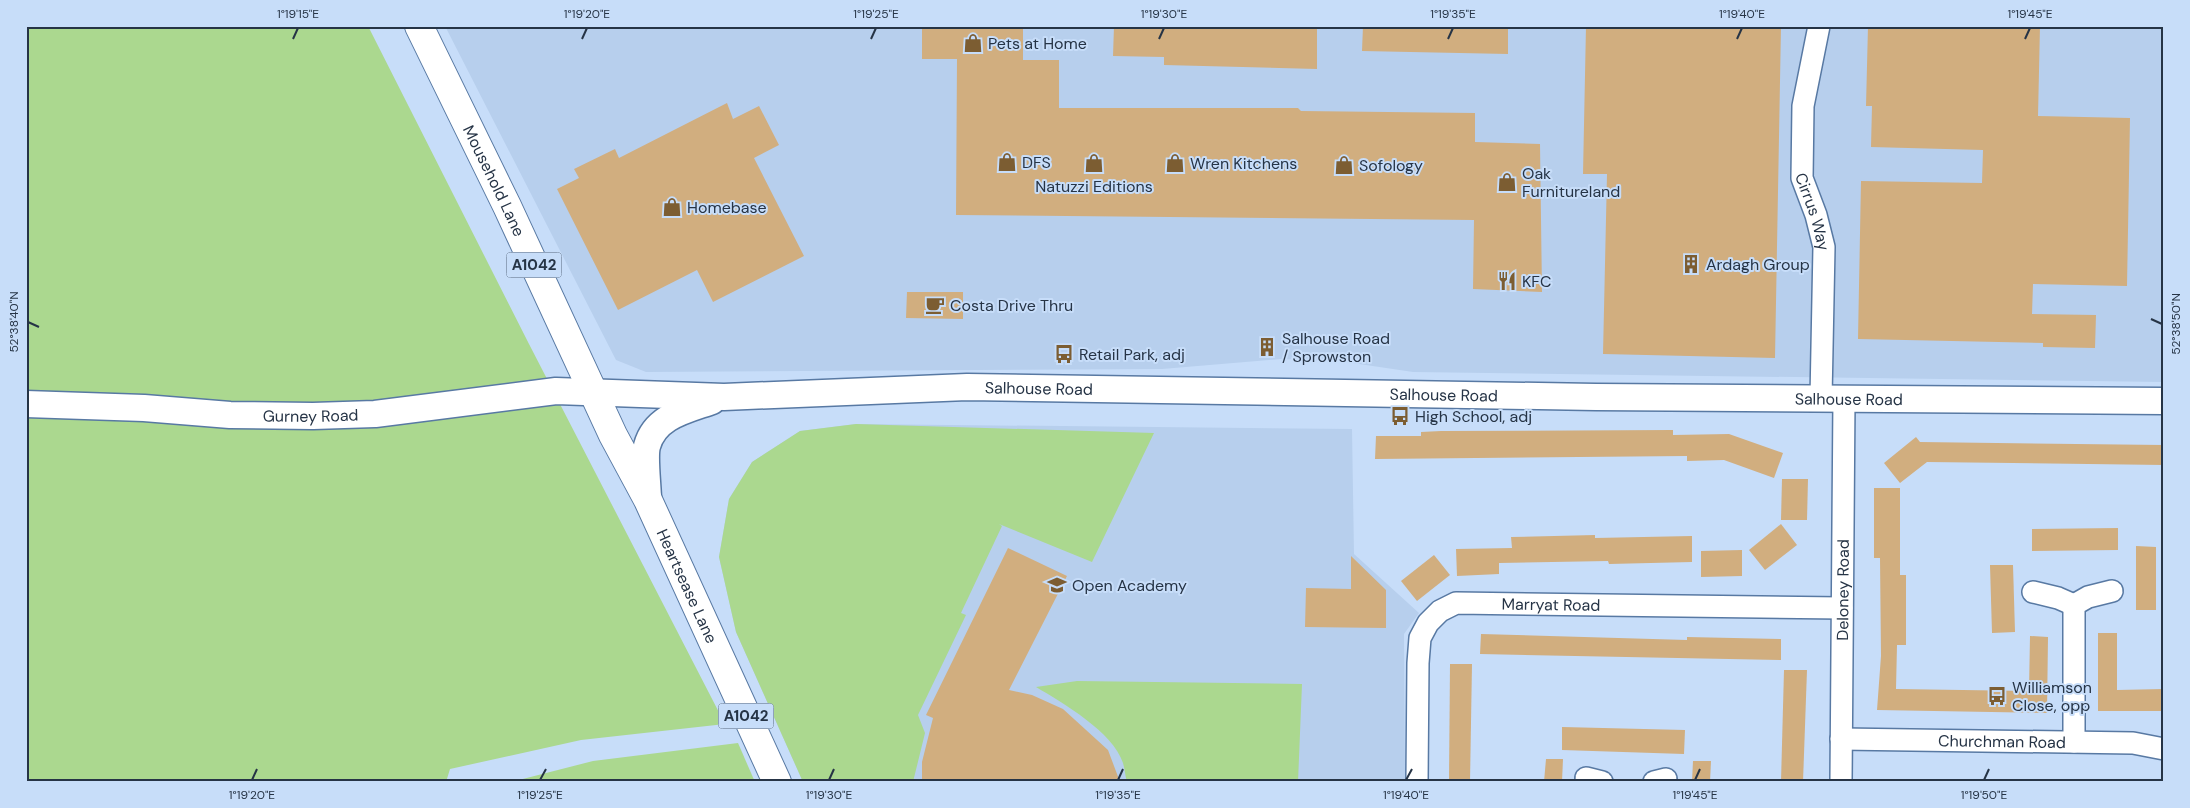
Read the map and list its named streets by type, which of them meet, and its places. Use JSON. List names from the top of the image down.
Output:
{
  "streets": {
    "highway": ["Mousehold Lane", "A1042", "Heartsease Lane"],
    "street": [
      "Cirrus Way",
      "Salhouse Road",
      "Gurney Road",
      "Deloney Road",
      "Marryat Road",
      "Churchman Road"
    ]
  },
  "crossings": [
    ["Mousehold Lane", "Salhouse Road"],
    ["Mousehold Lane", "Gurney Road"],
    ["Mousehold Lane", "Heartsease Lane"],
    ["Cirrus Way", "Salhouse Road"],
    ["Cirrus Way", "Deloney Road"],
    ["Salhouse Road", "Gurney Road"],
    ["Salhouse Road", "Heartsease Lane"],
    ["Salhouse Road", "Deloney Road"],
    ["Gurney Road", "Heartsease Lane"],
    ["Deloney Road", "Marryat Road"],
    ["Deloney Road", "Churchman Road"]
  ],
  "places": {
    "shop": [
      "Pets at Home",
      "DFS",
      "Natuzzi Editions",
      "Wren Kitchens",
      "Sofology",
      "Oak Furnitureland",
      "Homebase"
    ],
    "building": ["Ardagh Group", "Salhouse Road / Sprowston"],
    "restaurant": ["KFC"],
    "cafe": ["Costa Drive Thru"],
    "bus stop": ["Retail Park, adj", "High School, adj", "Williamson Close, opp"],
    "school or university": ["Open Academy"]
  },
  "coordinates": [
    "1°19'15\"E",
    "1°19'20\"E",
    "1°19'25\"E",
    "1°19'30\"E",
    "1°19'35\"E",
    "1°19'40\"E",
    "1°19'45\"E",
    "52°38'40\"N",
    "52°38'50\"N",
    "1°19'50\"E"
  ]
}
